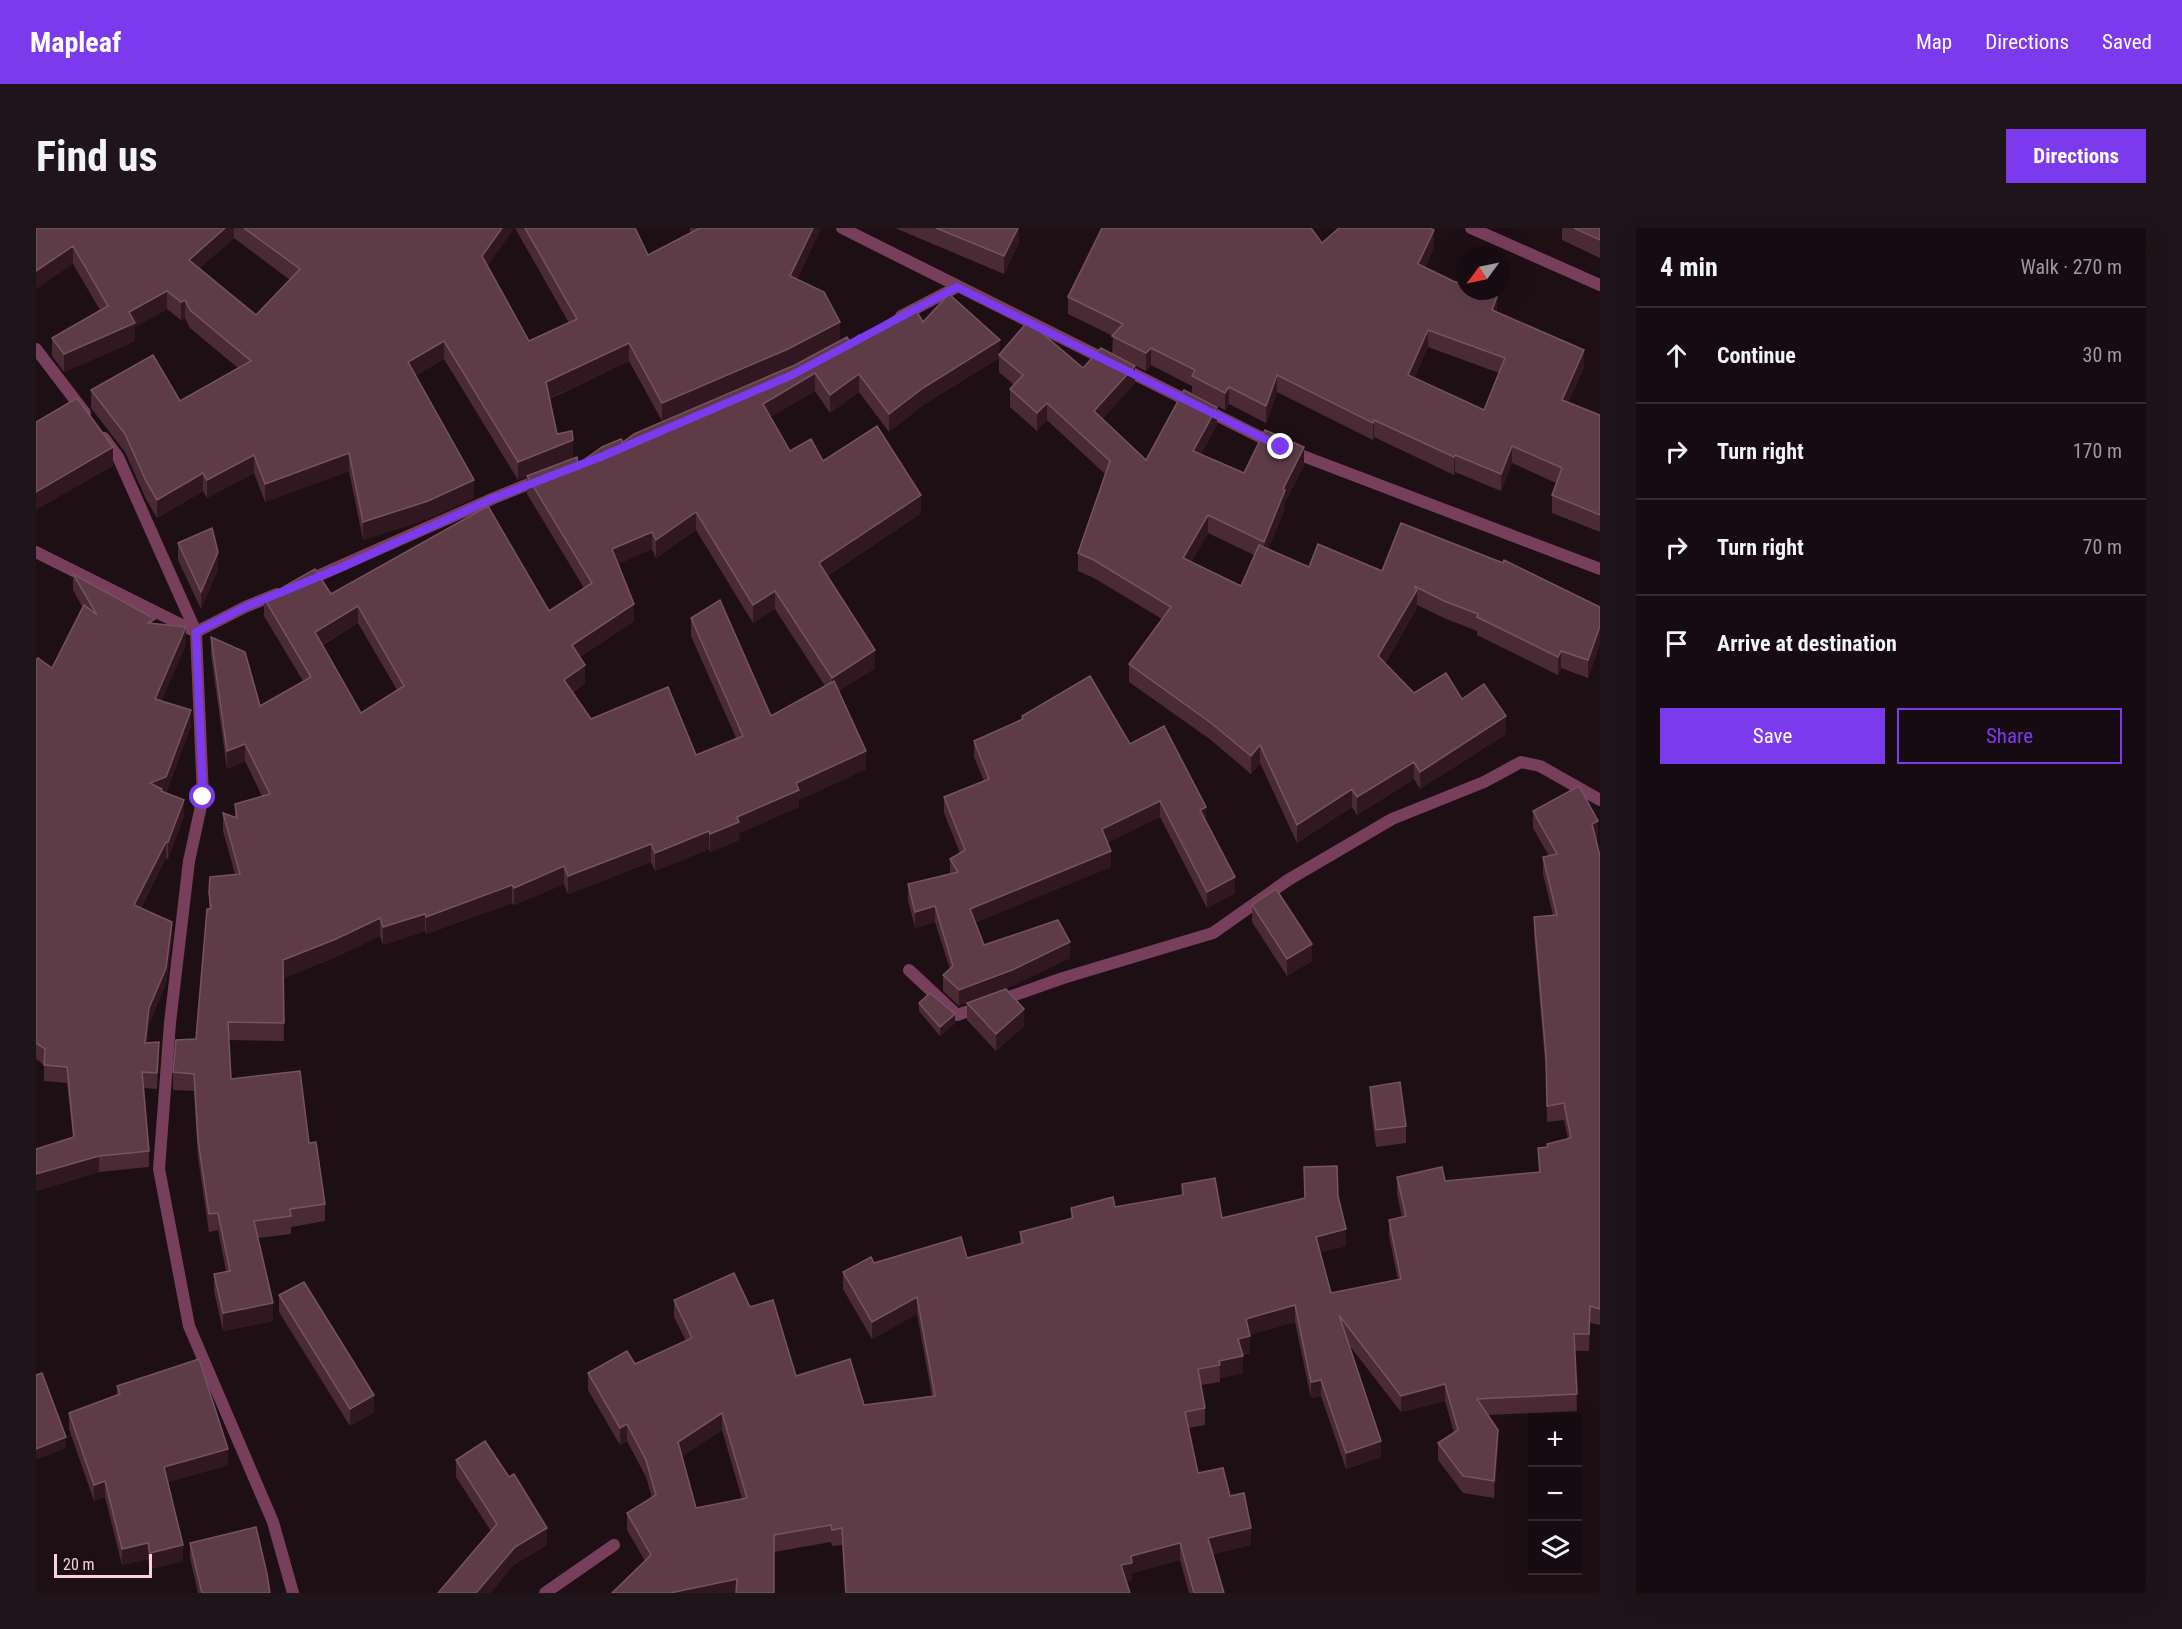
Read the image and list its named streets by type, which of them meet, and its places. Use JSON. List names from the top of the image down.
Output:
{
  "scale_bar": "20 m",
  "north": "bottom left",
  "page": {
    "header": "Mapleaf",
    "nav": ["Map", "Directions", "Saved"],
    "buttons": [
      "Directions",
      ["Save", "Share"]
    ],
    "title": "Find us",
    "heading": ["4 min", "Walk · 270 m"],
    "list": [
      ["Continue", "30 m"],
      ["Turn right", "170 m"],
      ["Turn right", "70 m"],
      "Arrive at destination"
    ],
    "map_buttons": ["+", "−"],
    "scale": "20 m"
  }
}
